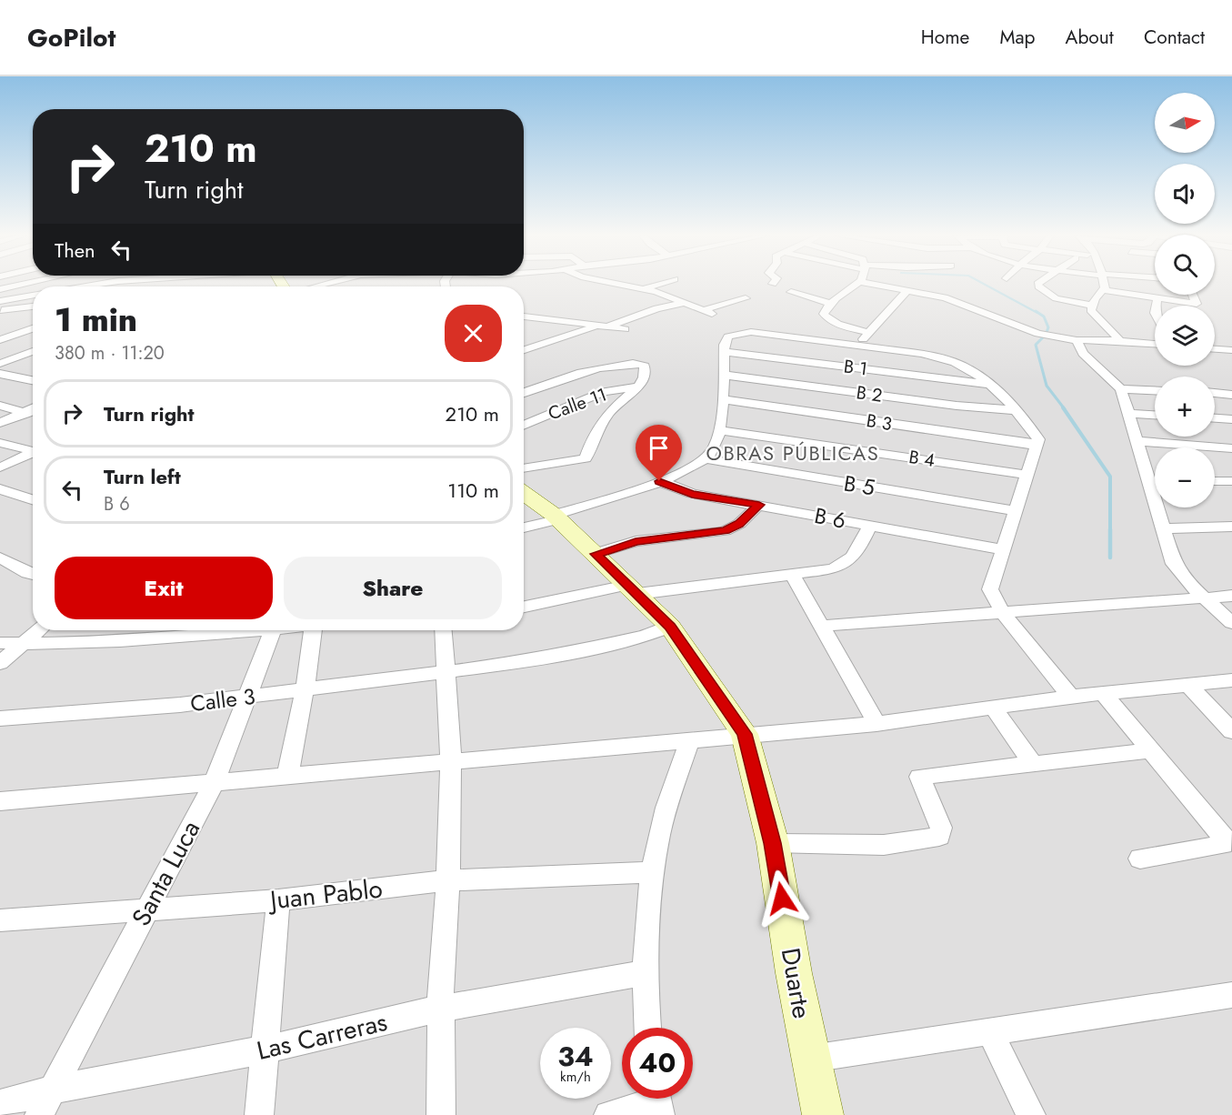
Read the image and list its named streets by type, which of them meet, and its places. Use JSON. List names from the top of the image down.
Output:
{
  "streets": {
    "street": [
      "B 1",
      "B 2",
      "Calle 11",
      "B 3",
      "B 4",
      "B 5",
      "B 6",
      "Calle 3",
      "Santa Luca",
      "Juan Pablo",
      "Duarte",
      "Las Carreras"
    ]
  },
  "crossings": [
    ["Calle 3", "Santa Luca"],
    ["Calle 3", "Duarte"],
    ["Santa Luca", "Juan Pablo"],
    ["Santa Luca", "Las Carreras"]
  ],
  "districts": ["OBRAS PÚBLICAS"],
  "north": "right",
  "page": {
    "header": "GoPilot",
    "nav": [
      "Home",
      "Map",
      "About",
      "Contact"
    ],
    "map_buttons": ["+", "−"],
    "turn": ["210 m", "Turn right"],
    "then": "Then",
    "heading": ["1 min", "380 m · 11:20"],
    "list": [
      {
        "name": "Turn right",
        "value": "210 m"
      },
      {
        "name": "Turn left",
        "note": "B 6",
        "value": "110 m"
      }
    ],
    "buttons": ["Exit", "Share"],
    "speed": "34 km/h",
    "limit": "40"
  }
}
